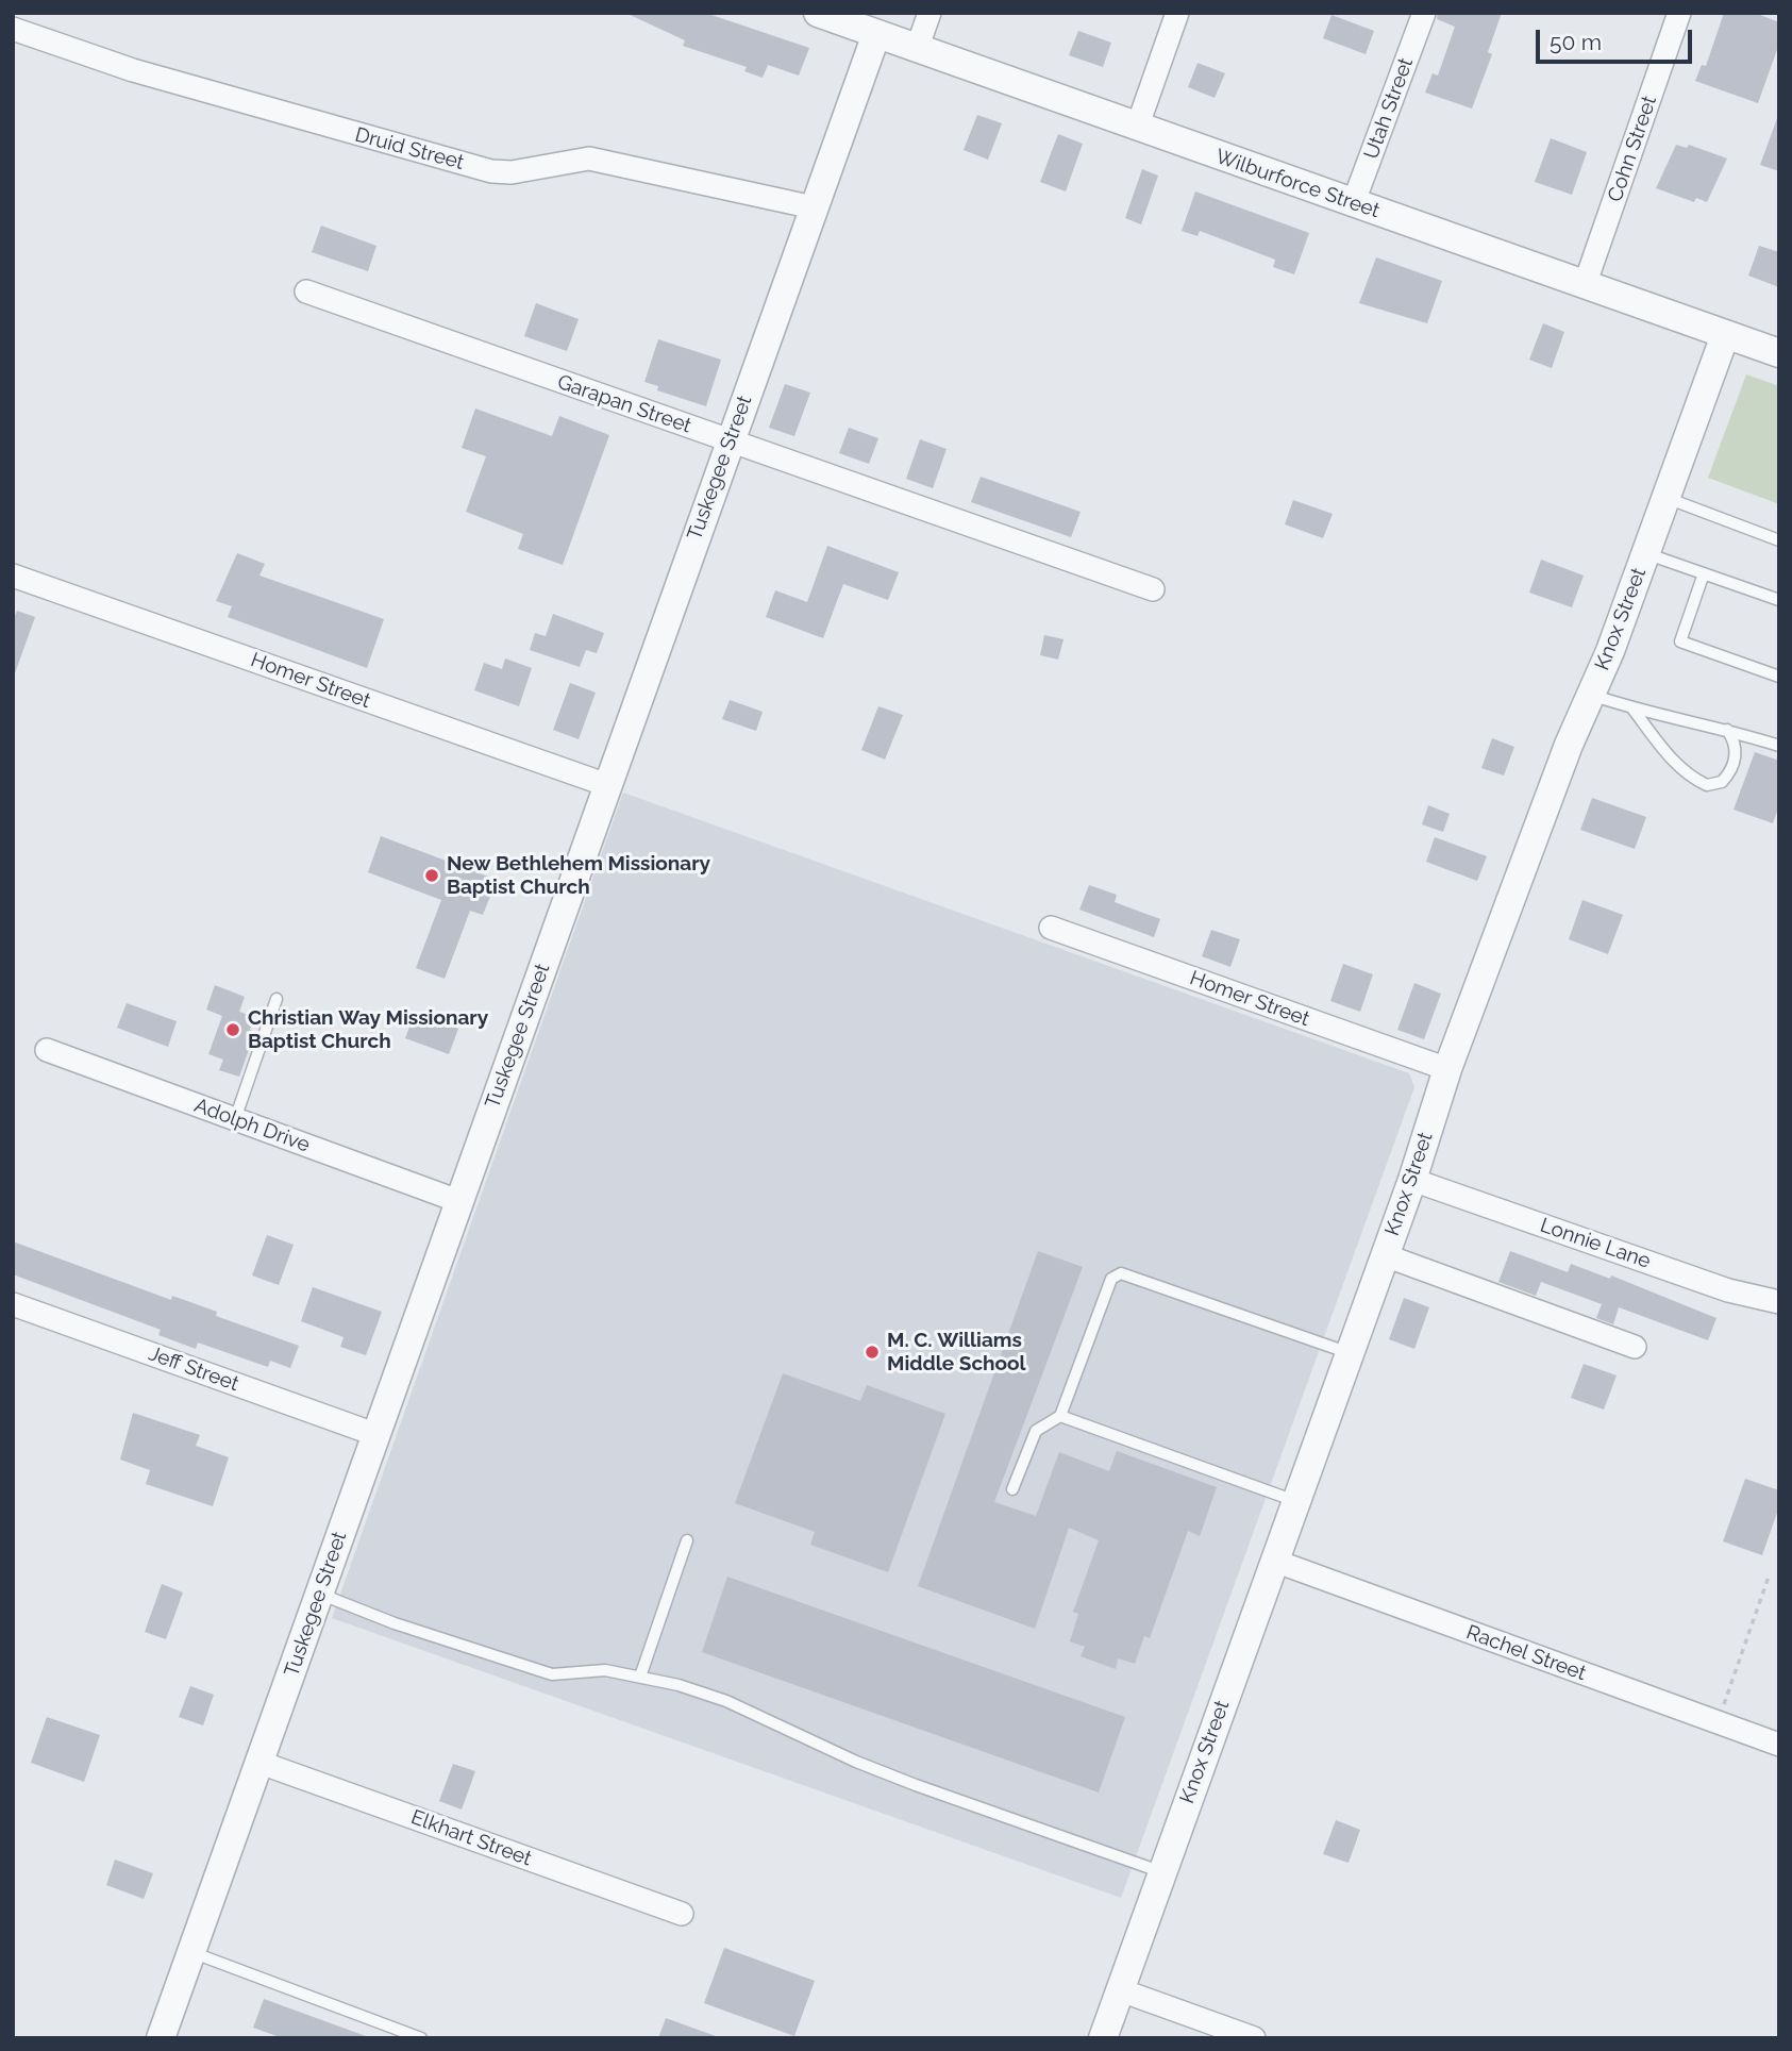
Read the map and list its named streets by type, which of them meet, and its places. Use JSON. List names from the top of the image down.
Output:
{
  "streets": {
    "street": [
      "Utah Street",
      "Druid Street",
      "Cohn Street",
      "Wilburforce Street",
      "Garapan Street",
      "Tuskegee Street",
      "Knox Street",
      "Homer Street",
      "Adolph Drive",
      "Lonnie Lane",
      "Jeff Street",
      "Rachel Street",
      "Elkhart Street"
    ]
  },
  "crossings": [
    ["Utah Street", "Wilburforce Street"],
    ["Druid Street", "Tuskegee Street"],
    ["Cohn Street", "Wilburforce Street"],
    ["Wilburforce Street", "Tuskegee Street"],
    ["Wilburforce Street", "Knox Street"],
    ["Garapan Street", "Tuskegee Street"],
    ["Tuskegee Street", "Homer Street"],
    ["Tuskegee Street", "Adolph Drive"],
    ["Tuskegee Street", "Jeff Street"],
    ["Tuskegee Street", "Elkhart Street"],
    ["Knox Street", "Homer Street"],
    ["Knox Street", "Lonnie Lane"],
    ["Knox Street", "Rachel Street"]
  ],
  "places": ["New Bethlehem Missionary Baptist Church", "Christian Way Missionary Baptist Church", "M. C. Williams Middle School"],
  "scale_bar": "50 m"
}
